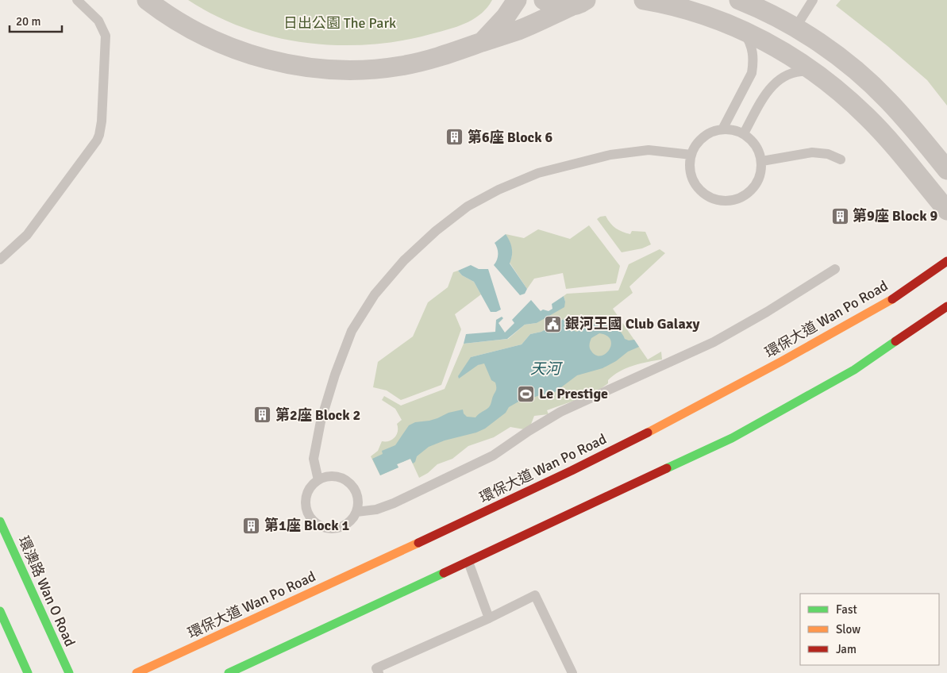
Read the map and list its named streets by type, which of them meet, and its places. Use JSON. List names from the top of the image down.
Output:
{
  "streets": {
    "main road": ["環保大道 Wan Po Road", "環澳路 Wan O Road"]
  },
  "water": ["天河"],
  "parks": ["日出公園 The Park"],
  "places": {
    "building": [
      "第6座 Block 6",
      "第9座 Block 9",
      "第2座 Block 2",
      "第1座 Block 1"
    ],
    "public building": ["銀河王國 Club Galaxy"],
    "sports": ["Le Prestige"]
  },
  "legend": ["Fast", "Slow", "Jam"],
  "scale_bar": "20 m"
}
